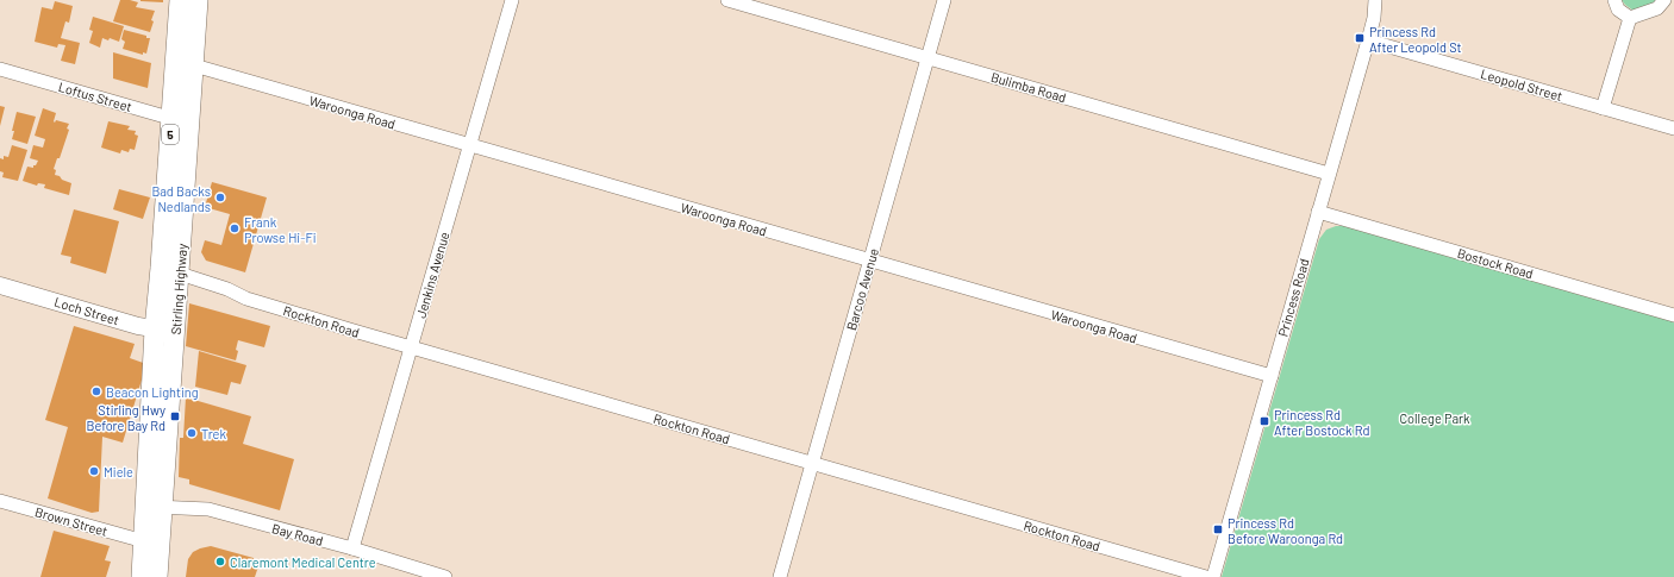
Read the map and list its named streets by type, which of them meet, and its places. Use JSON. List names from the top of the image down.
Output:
{
  "streets": {
    "highway": ["5", "Stirling Highway"],
    "main road": ["Loch Street"],
    "street": [
      "Leopold Street",
      "Bulimba Road",
      "Loftus Street",
      "Waroonga Road",
      "Bostock Road",
      "Jenkins Avenue",
      "Barcoo Avenue",
      "Princess Road",
      "Rockton Road",
      "Brown Street",
      "Bay Road"
    ]
  },
  "crossings": [
    ["Leopold Street", "Princess Road"],
    ["Bulimba Road", "Barcoo Avenue"],
    ["Bulimba Road", "Princess Road"],
    ["Loftus Street", "Stirling Highway"],
    ["Waroonga Road", "Jenkins Avenue"],
    ["Waroonga Road", "Stirling Highway"],
    ["Waroonga Road", "Barcoo Avenue"],
    ["Waroonga Road", "Princess Road"],
    ["Bostock Road", "Princess Road"],
    ["Jenkins Avenue", "Rockton Road"],
    ["Jenkins Avenue", "Bay Road"],
    ["Stirling Highway", "Loch Street"],
    ["Stirling Highway", "Rockton Road"],
    ["Stirling Highway", "Brown Street"],
    ["Stirling Highway", "Bay Road"],
    ["Barcoo Avenue", "Rockton Road"]
  ],
  "parks": ["College Park"],
  "places": {
    "transit": [
      "Princess Rd After Leopold St",
      "Stirling Hwy Before Bay Rd",
      "Princess Rd After Bostock Rd",
      "Princess Rd Before Waroonga Rd"
    ],
    "other": [
      "Bad Backs Nedlands",
      "Frank Prowse Hi-Fi",
      "Beacon Lighting",
      "Trek",
      "Miele",
      "Claremont Medical Centre"
    ]
  }
}
